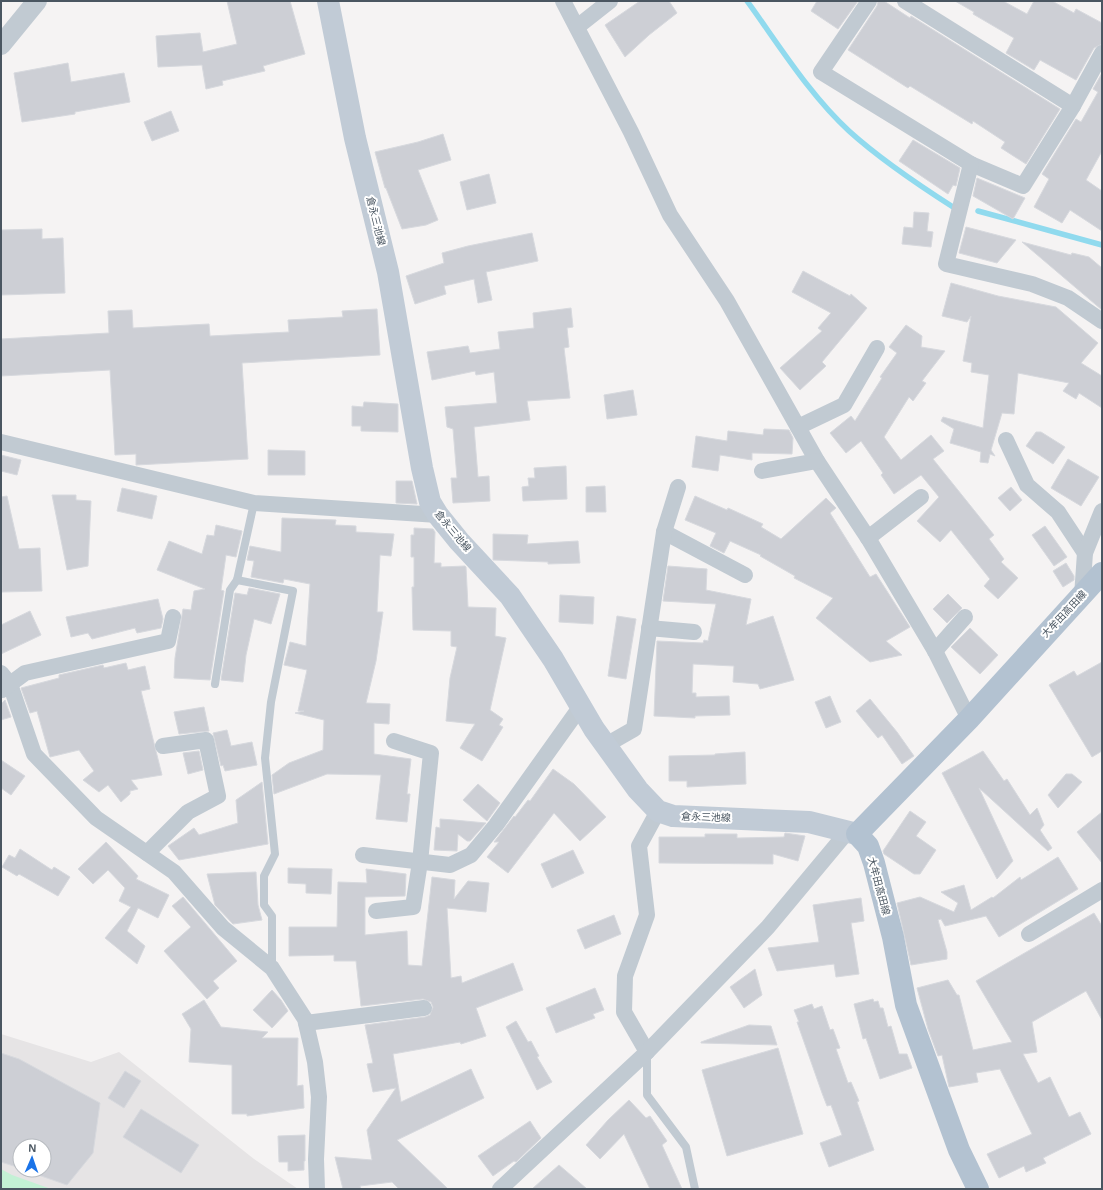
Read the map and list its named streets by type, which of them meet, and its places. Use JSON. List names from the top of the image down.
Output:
{
  "streets": {
    "main road": ["倉永三池線", "大牟田高田線"]
  },
  "crossings": [
    ["倉永三池線", "大牟田高田線"]
  ],
  "north": "top"
}
